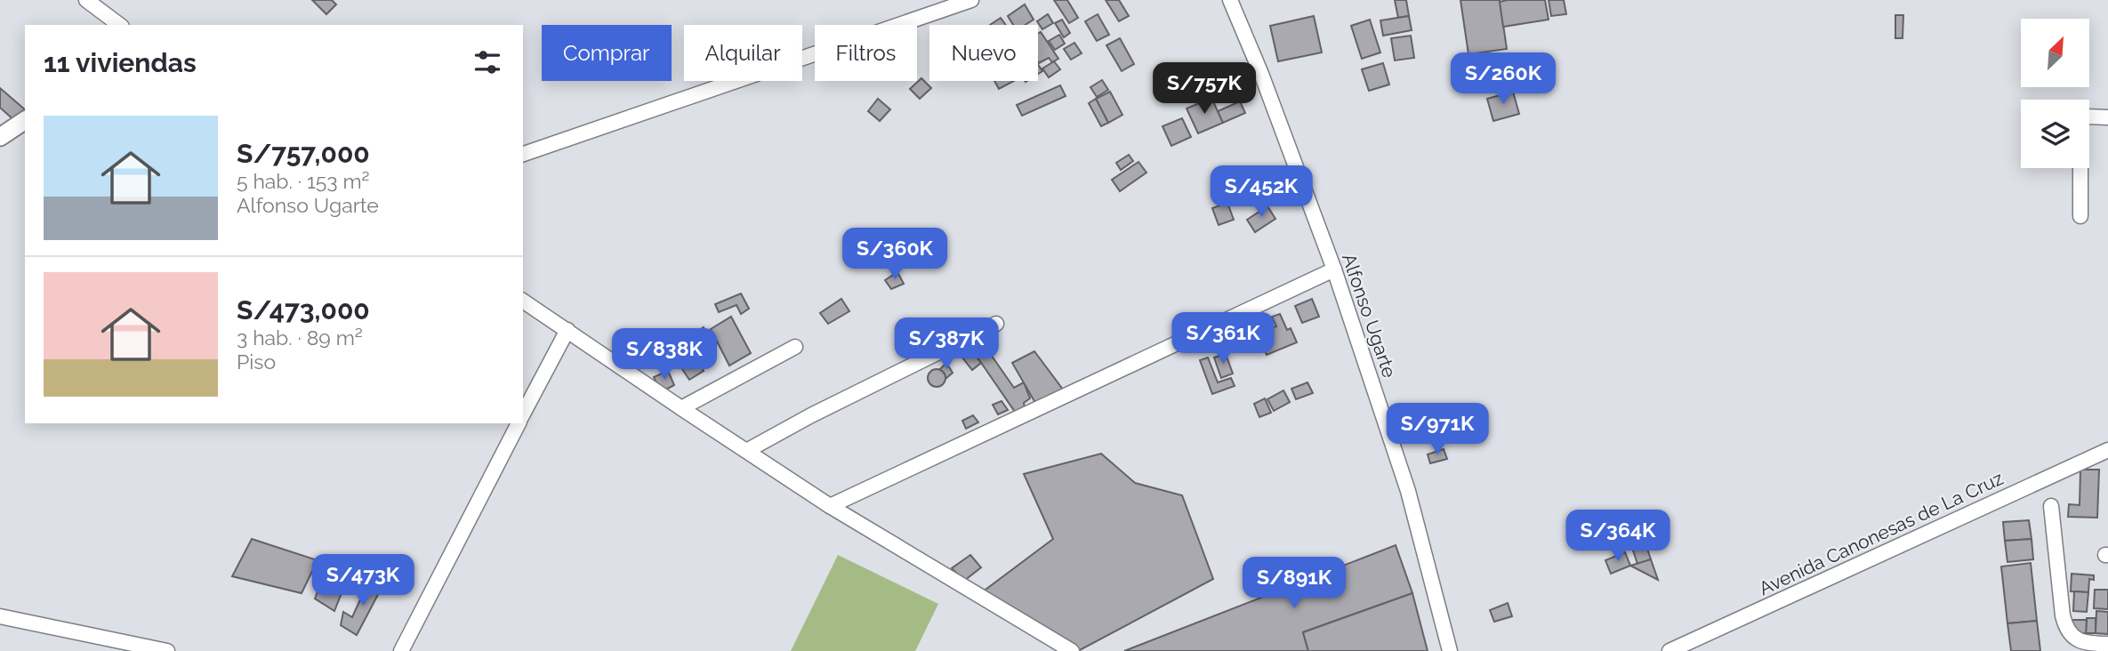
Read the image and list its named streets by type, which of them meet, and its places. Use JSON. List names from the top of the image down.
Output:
{
  "streets": {
    "street": ["Alfonso Ugarte", "Avenida Canonesas de La Cruz"]
  },
  "north": "top right",
  "page": {
    "chip": [
      "Comprar",
      "Alquilar",
      "Filtros",
      "Nuevo"
    ],
    "heading": "11 viviendas",
    "price": [
      "S/260K",
      "S/757K",
      "S/452K",
      "S/360K",
      "S/361K",
      "S/387K",
      "S/838K",
      "S/971K",
      "S/364K",
      "S/473K",
      "S/891K"
    ],
    "list": [
      {
        "name": "S/757,000",
        "note": "5 hab. · 153 m² · Alfonso Ugarte"
      },
      {
        "name": "S/473,000",
        "note": "3 hab. · 89 m² · Piso"
      }
    ]
  }
}
